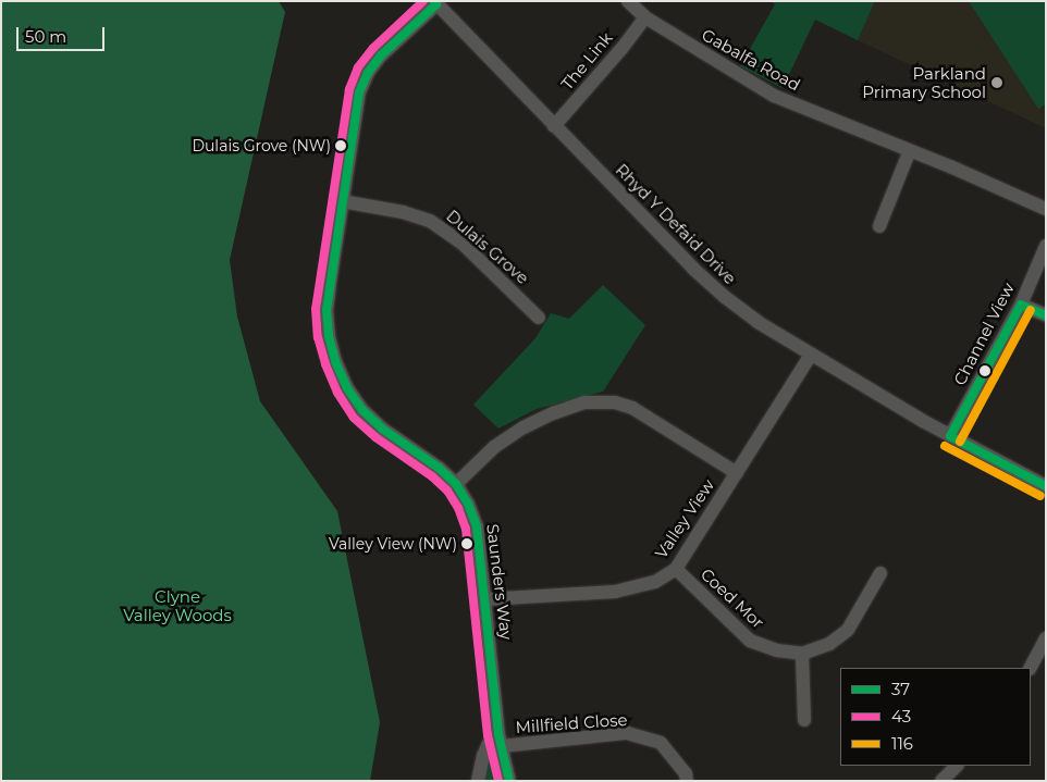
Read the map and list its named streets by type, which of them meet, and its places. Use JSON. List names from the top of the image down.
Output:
{
  "streets": {
    "street": [
      "Gabalfa Road",
      "The Link",
      "Rhyd Y Defaid Drive",
      "Dulais Grove",
      "Channel View",
      "Valley View",
      "Saunders Way",
      "Coed Mor",
      "Millfield Close"
    ]
  },
  "crossings": [
    ["Gabalfa Road", "The Link"],
    ["The Link", "Rhyd Y Defaid Drive"],
    ["Rhyd Y Defaid Drive", "Channel View"],
    ["Rhyd Y Defaid Drive", "Valley View"],
    ["Rhyd Y Defaid Drive", "Saunders Way"],
    ["Dulais Grove", "Saunders Way"],
    ["Valley View", "Saunders Way"],
    ["Valley View", "Coed Mor"],
    ["Saunders Way", "Millfield Close"]
  ],
  "parks": ["Clyne Valley Woods"],
  "places": ["Parkland Primary School", "Dulais Grove (NW)", "Valley View (NW)"],
  "lines": ["transit line 37", "transit line 43", "transit line 116"],
  "legend": ["37", "43", "116"],
  "scale_bar": "50 m"
}
